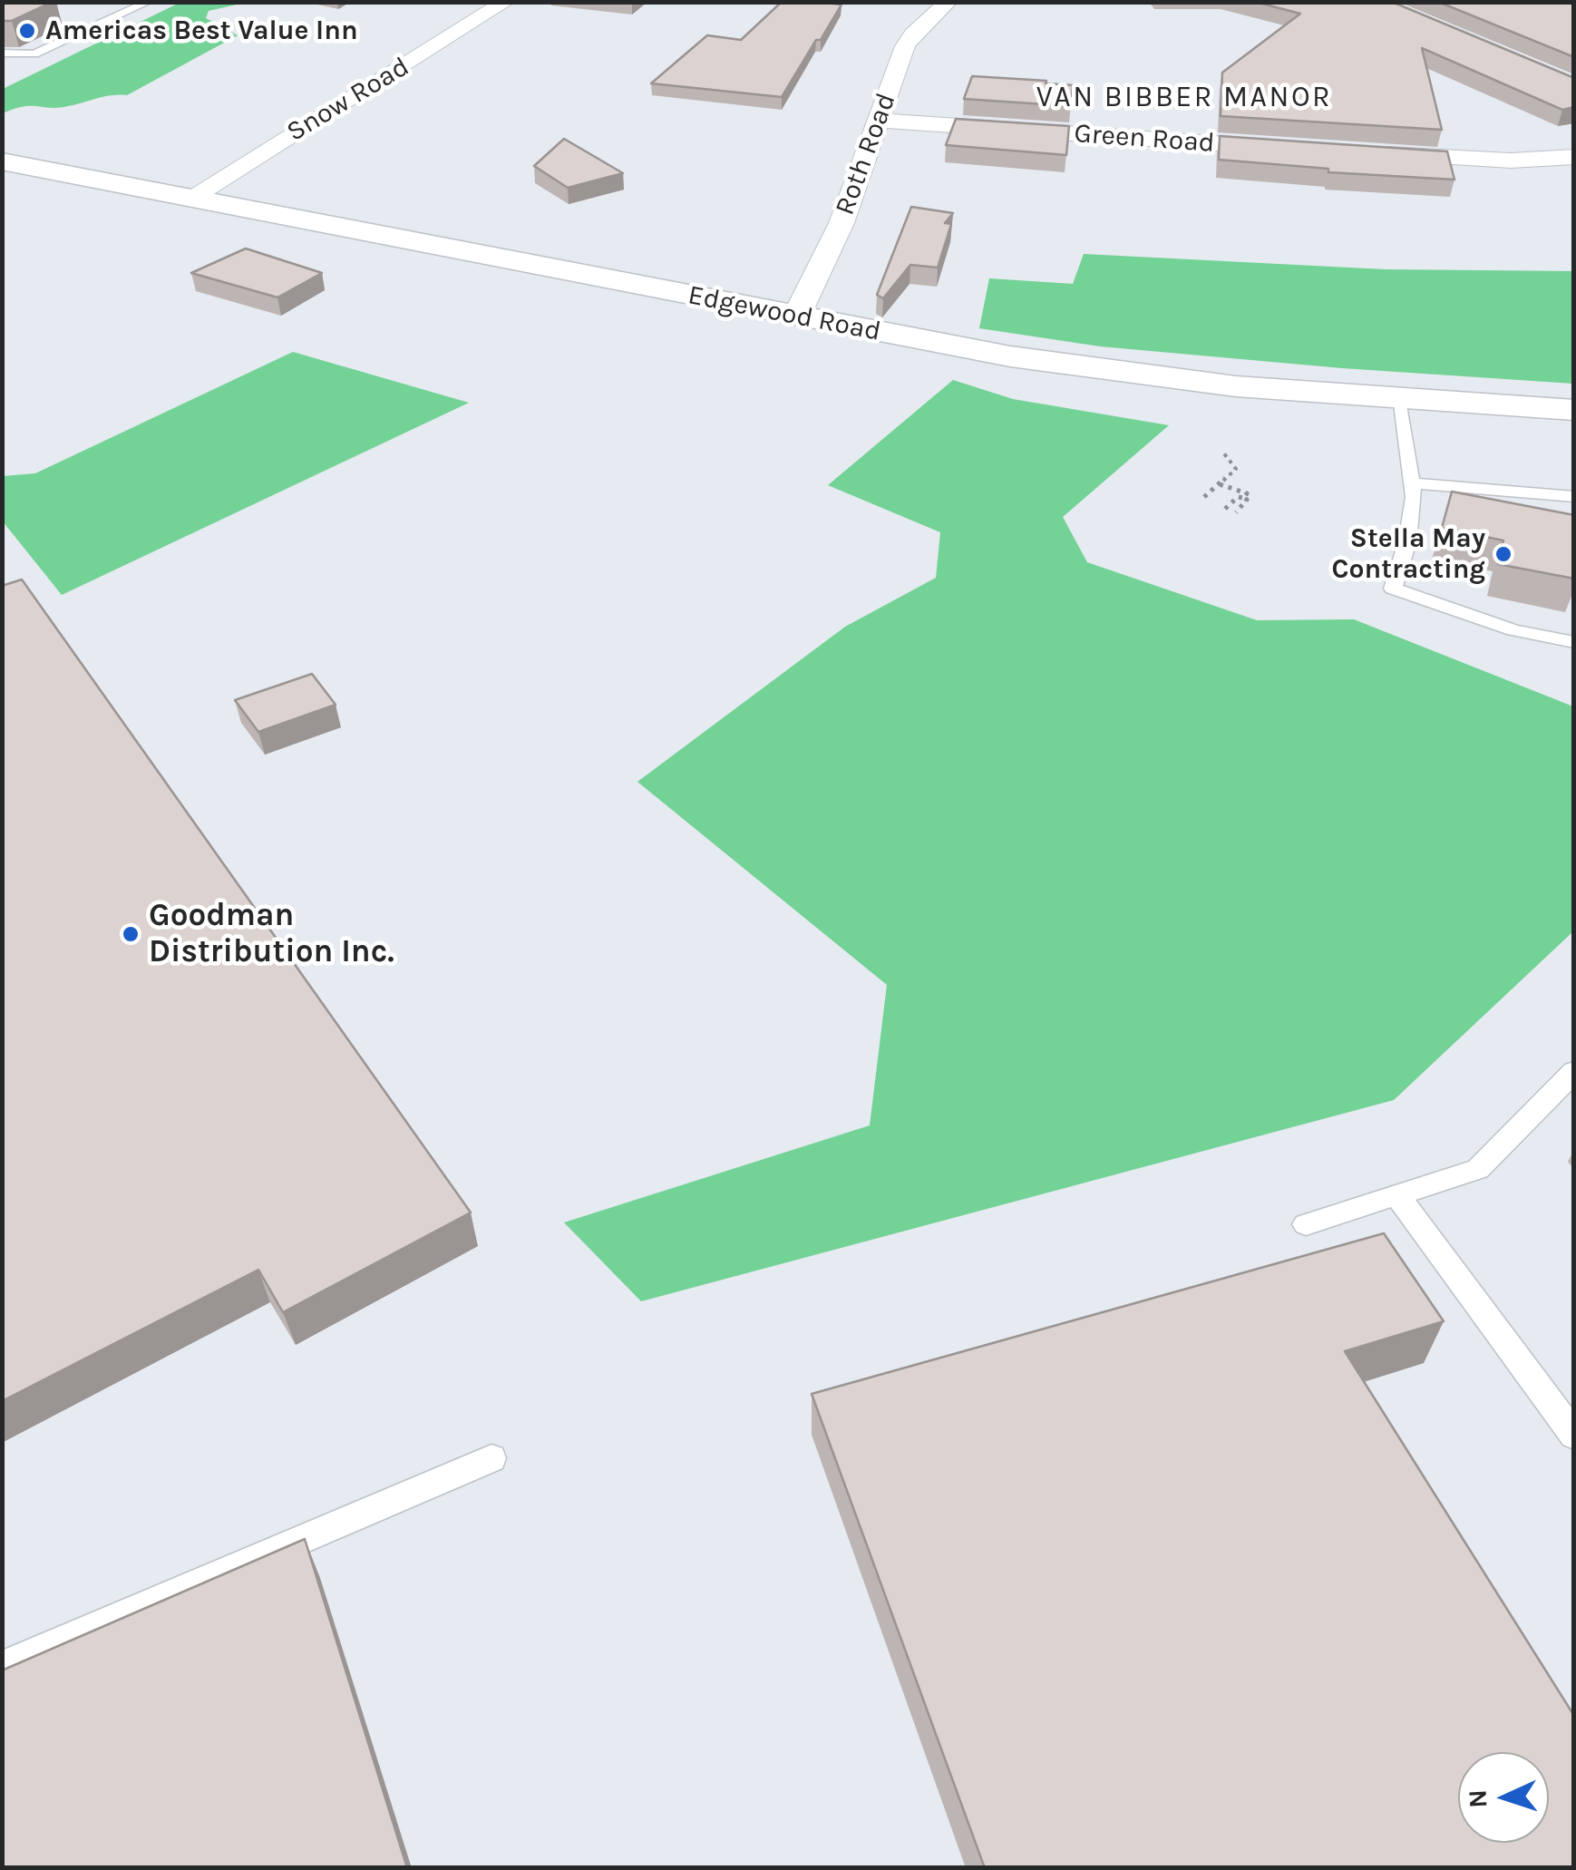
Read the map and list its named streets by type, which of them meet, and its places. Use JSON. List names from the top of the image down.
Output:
{
  "streets": {
    "street": [
      "Snow Road",
      "Green Road",
      "Roth Road",
      "Edgewood Road"
    ]
  },
  "crossings": [
    ["Snow Road", "Edgewood Road"],
    ["Green Road", "Roth Road"],
    ["Roth Road", "Edgewood Road"]
  ],
  "districts": ["VAN BIBBER MANOR"],
  "places": ["Americas Best Value Inn", "Stella May Contracting", "Goodman Distribution Inc."],
  "north": "left"
}
